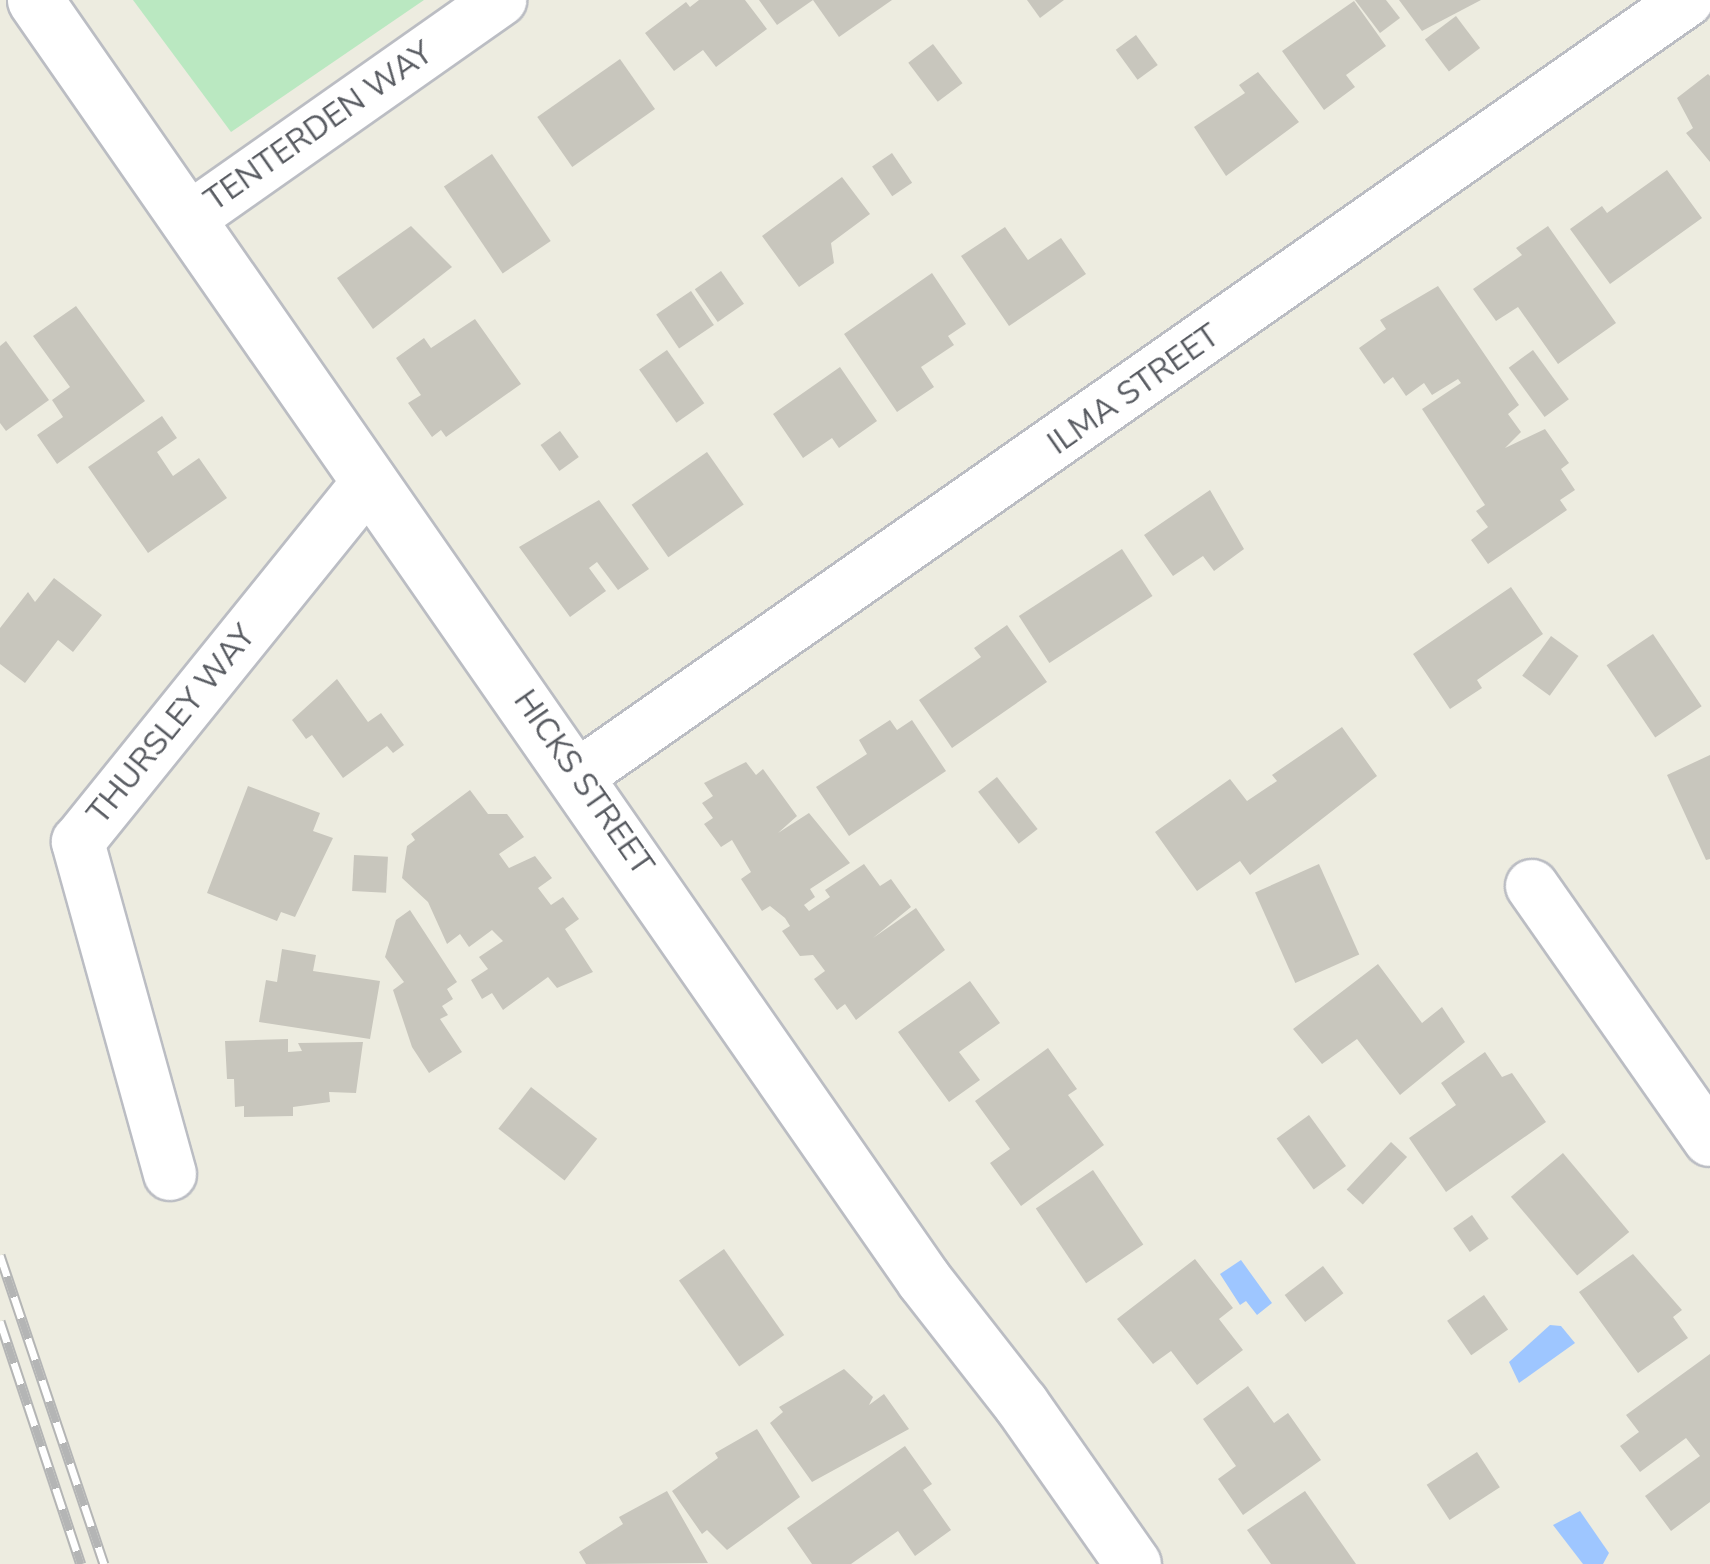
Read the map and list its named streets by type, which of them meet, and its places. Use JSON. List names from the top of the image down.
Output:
{
  "streets": {
    "street": [
      "TENTERDEN WAY",
      "ILMA STREET",
      "THURSLEY WAY",
      "HICKS STREET"
    ]
  },
  "crossings": [
    ["TENTERDEN WAY", "HICKS STREET"],
    ["ILMA STREET", "HICKS STREET"],
    ["THURSLEY WAY", "HICKS STREET"]
  ]
}
